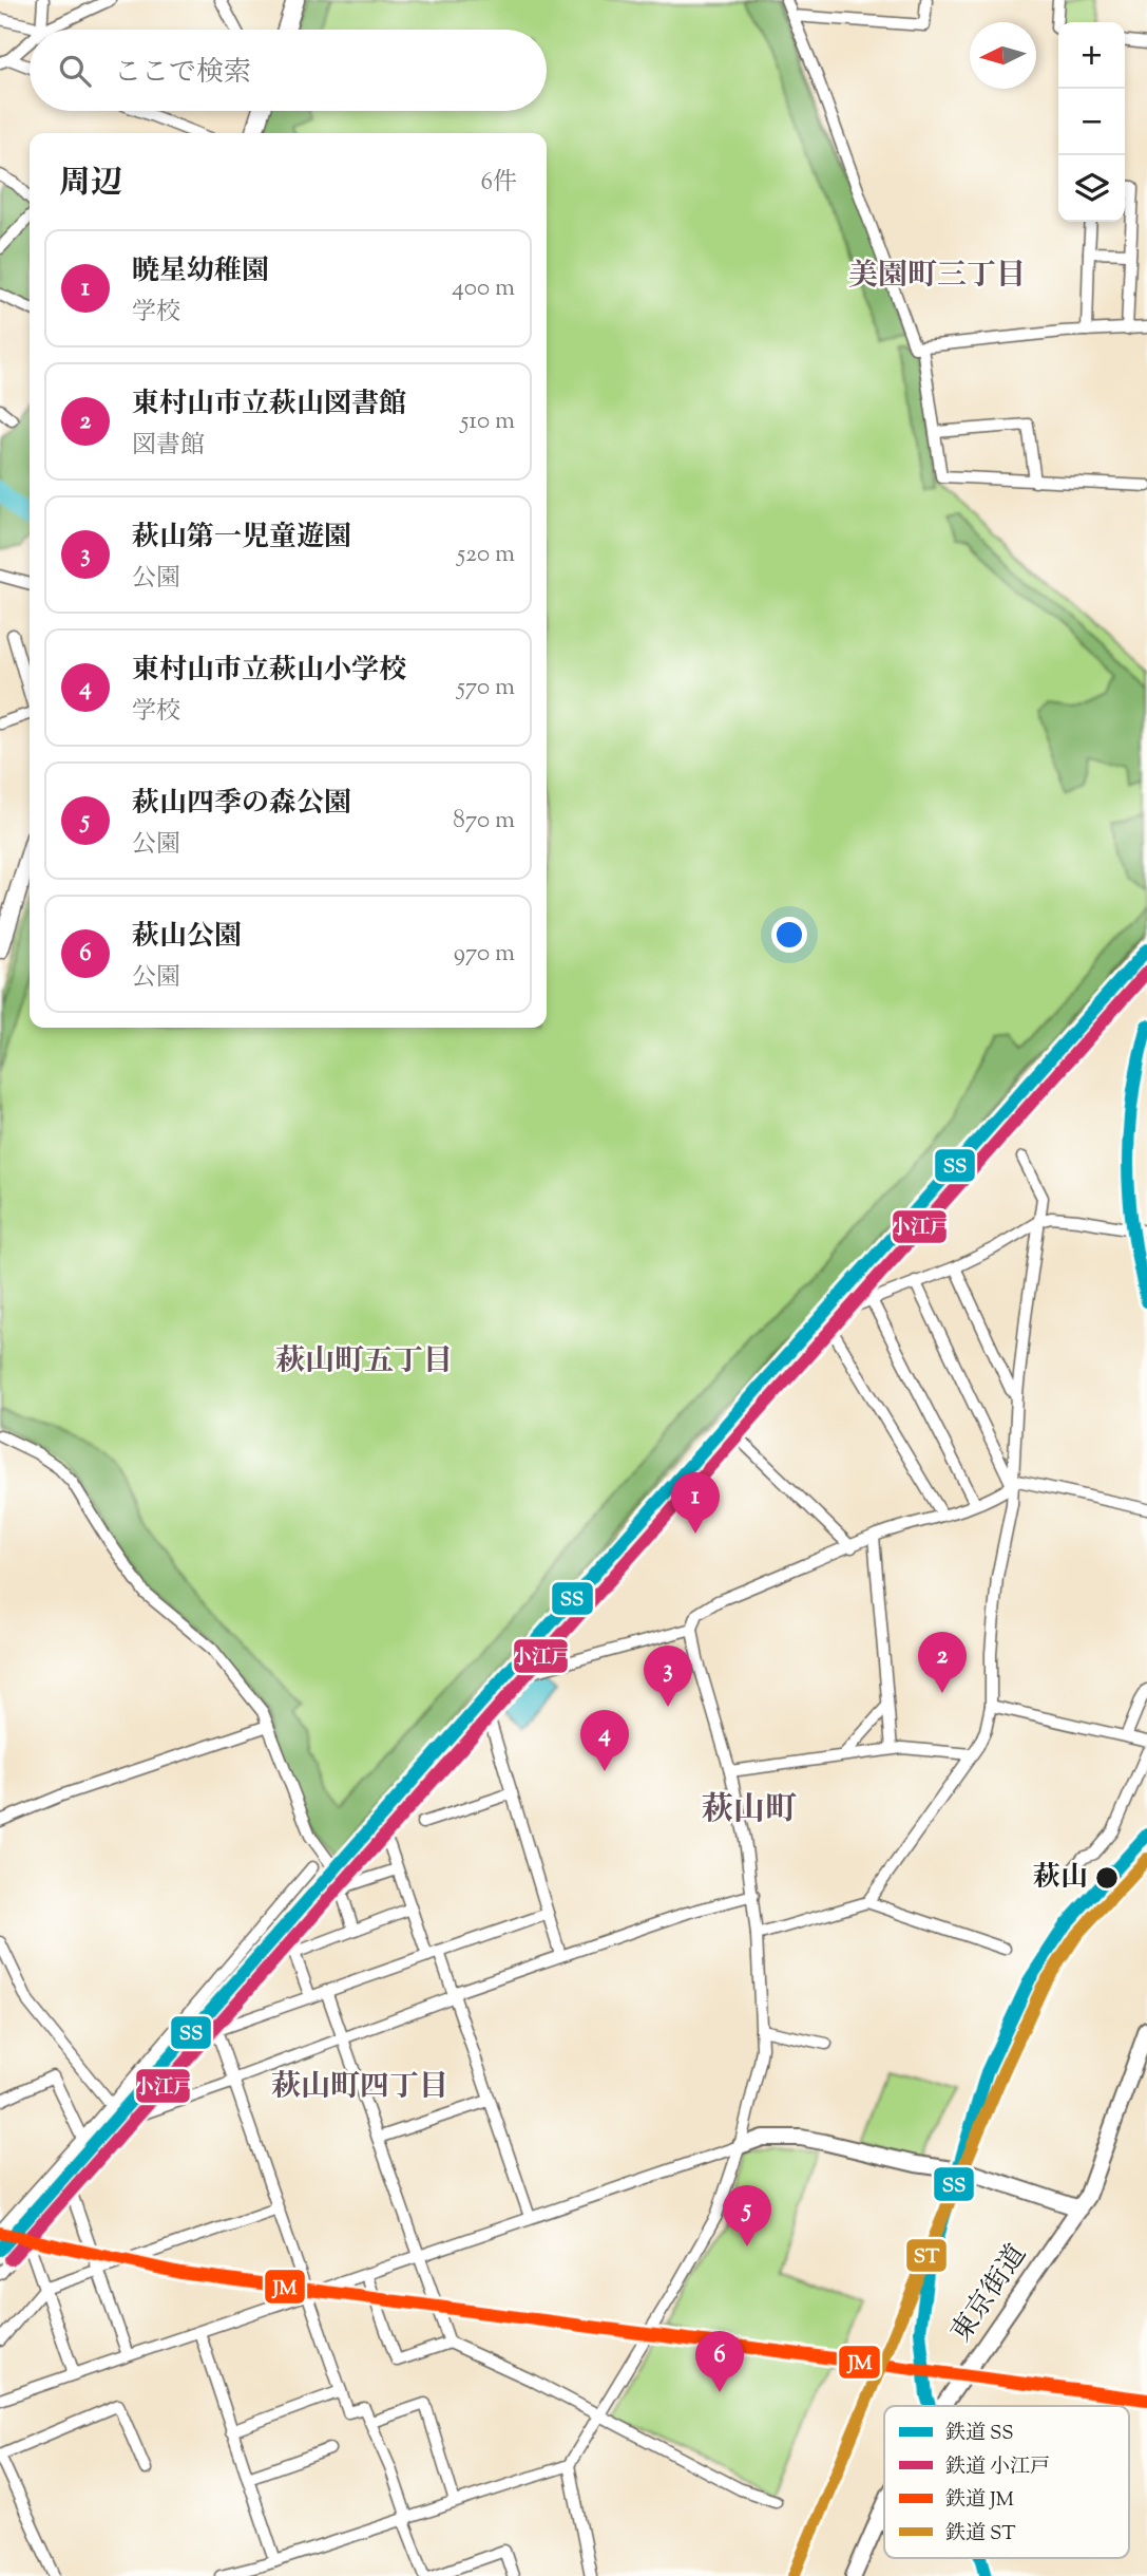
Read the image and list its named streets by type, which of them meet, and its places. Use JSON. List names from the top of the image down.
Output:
{
  "streets": {
    "street": ["東京街道"]
  },
  "districts": [
    "美園町三丁目",
    "萩山町五丁目",
    "萩山町",
    "萩山町四丁目"
  ],
  "places": ["萩山"],
  "lines": [
    "rail line SS",
    "rail line 小江戸",
    "rail line ST",
    "rail line JM"
  ],
  "legend": [
    "鉄道 SS",
    "鉄道 小江戸",
    "鉄道 JM",
    "鉄道 ST"
  ],
  "north": "left",
  "page": {
    "map_buttons": ["+", "−"],
    "search": "ここで検索",
    "heading": ["周辺", "6件"],
    "list": [
      {
        "mark": "1",
        "name": "暁星幼稚園",
        "note": "学校",
        "value": "400 m"
      },
      {
        "mark": "2",
        "name": "東村山市立萩山図書館",
        "note": "図書館",
        "value": "510 m"
      },
      {
        "mark": "3",
        "name": "萩山第一児童遊園",
        "note": "公園",
        "value": "520 m"
      },
      {
        "mark": "4",
        "name": "東村山市立萩山小学校",
        "note": "学校",
        "value": "570 m"
      },
      {
        "mark": "5",
        "name": "萩山四季の森公園",
        "note": "公園",
        "value": "870 m"
      },
      {
        "mark": "6",
        "name": "萩山公園",
        "note": "公園",
        "value": "970 m"
      }
    ],
    "pins": [
      "1",
      "2",
      "3",
      "4",
      "5",
      "6"
    ]
  }
}
